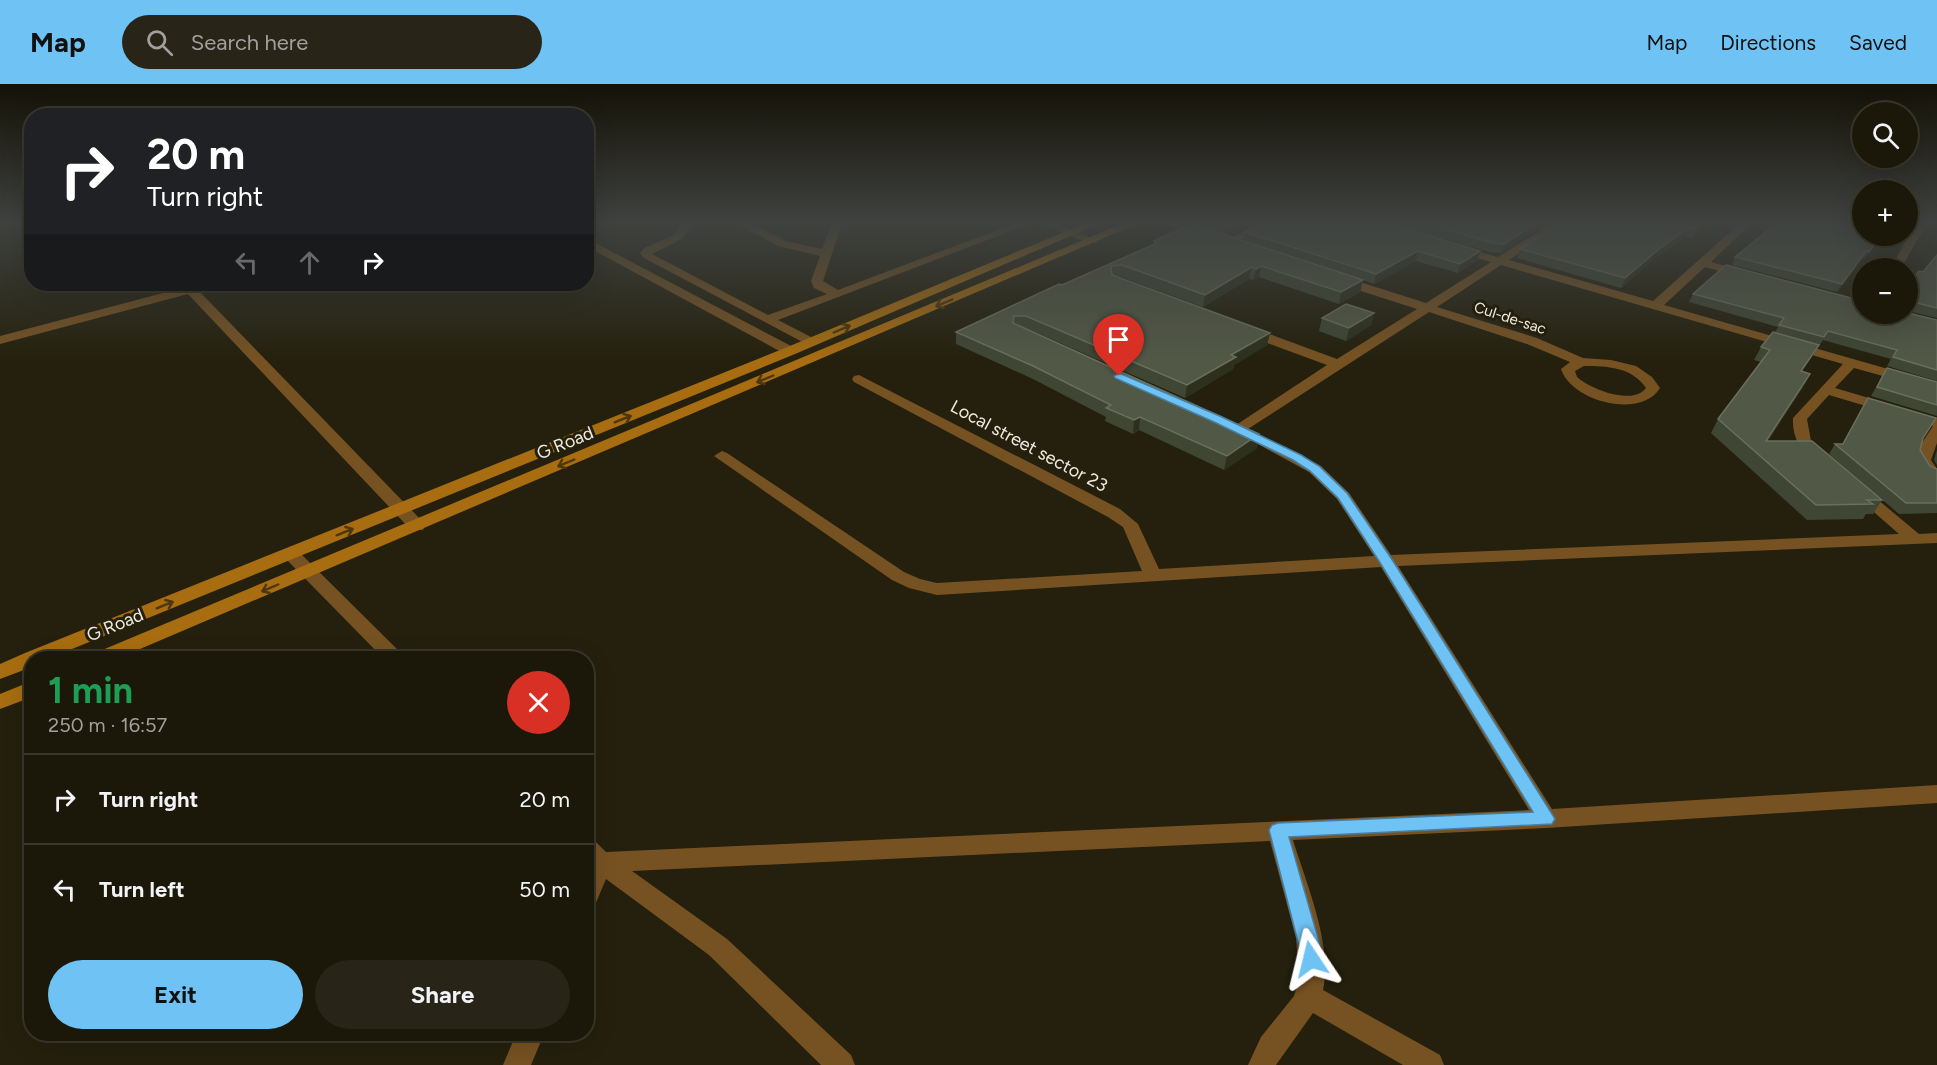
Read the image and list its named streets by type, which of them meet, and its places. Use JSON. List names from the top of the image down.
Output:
{
  "streets": {
    "street": ["Cul-de-sac", "G Road", "Local street sector 23"]
  },
  "page": {
    "header": "Map",
    "search": "Search here",
    "nav": ["Map", "Directions", "Saved"],
    "map_buttons": ["+", "−"],
    "turn": ["20 m", "Turn right"],
    "heading": ["1 min", "250 m · 16:57"],
    "list": [
      {
        "name": "Turn right",
        "value": "20 m"
      },
      {
        "name": "Turn left",
        "value": "50 m"
      }
    ],
    "buttons": ["Exit", "Share"]
  }
}
